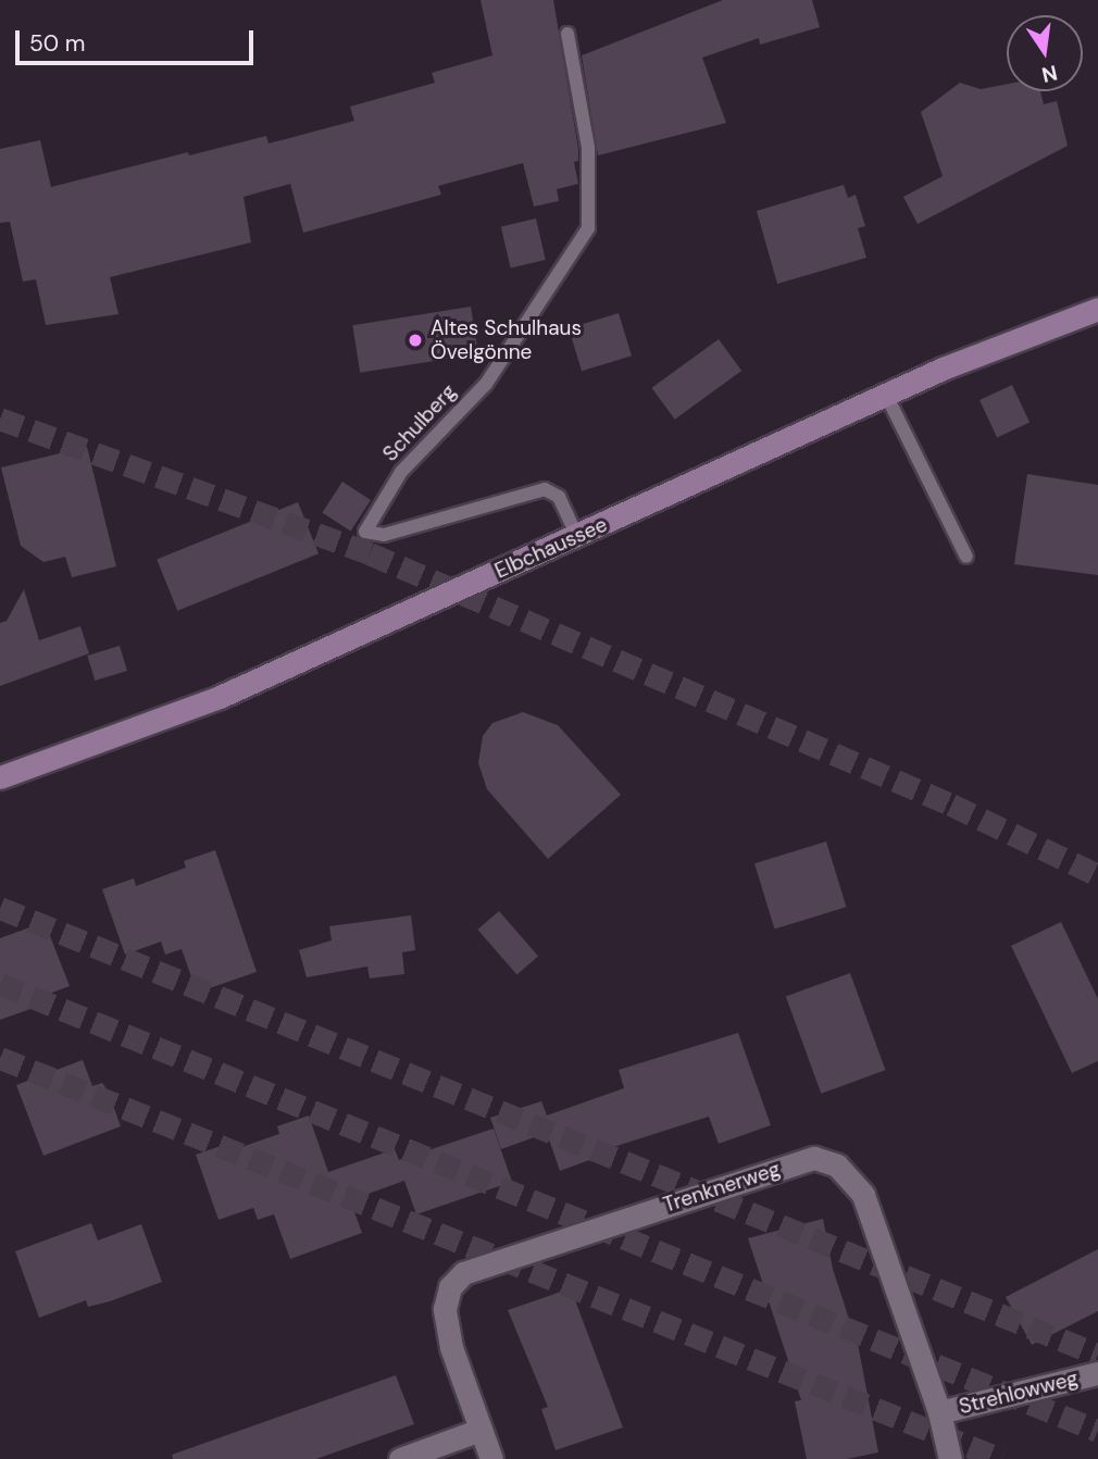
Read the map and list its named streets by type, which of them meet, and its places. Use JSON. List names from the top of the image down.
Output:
{
  "streets": {
    "main road": ["Elbchaussee"],
    "street": ["Trenknerweg", "Strehlowweg"],
    "lane": ["Schulberg"]
  },
  "crossings": [
    ["Schulberg", "Elbchaussee"],
    ["Trenknerweg", "Strehlowweg"]
  ],
  "places": ["Altes Schulhaus Övelgönne"],
  "scale_bar": "50 m",
  "north": "bottom"
}
